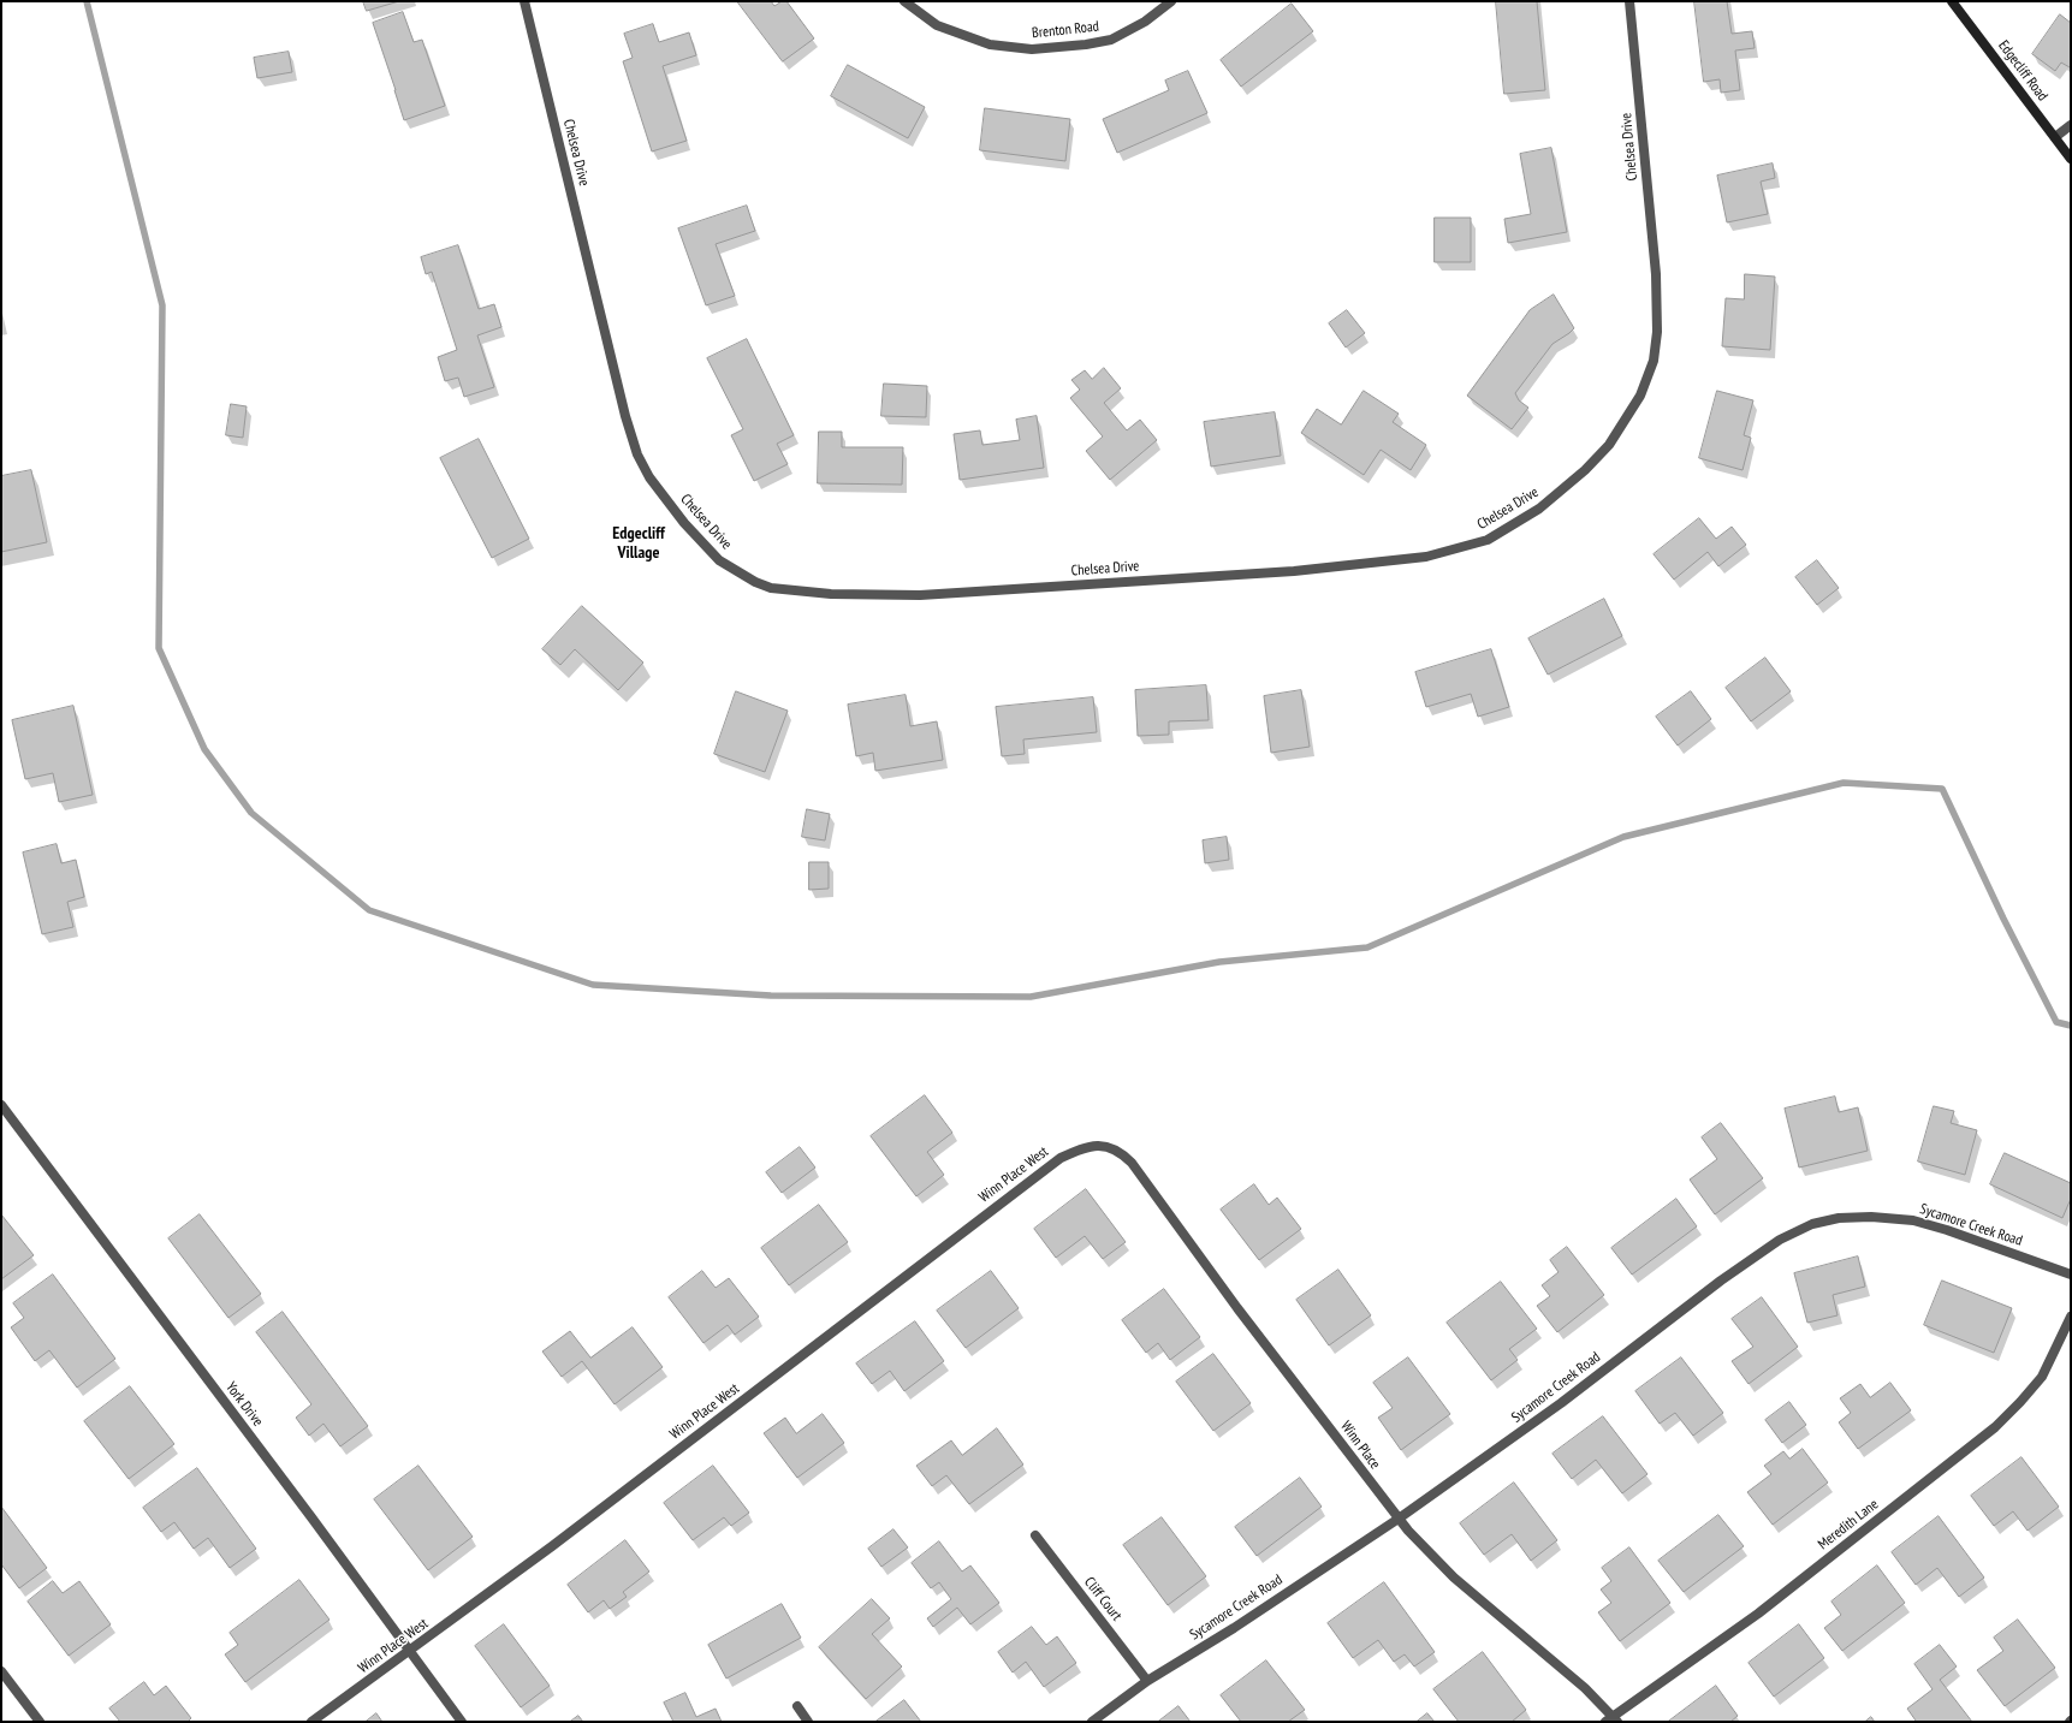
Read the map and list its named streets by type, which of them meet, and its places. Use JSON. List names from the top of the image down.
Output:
{
  "streets": {
    "street": [
      "Brenton Road",
      "Edgecliff Road",
      "Chelsea Drive",
      "Winn Place West",
      "Sycamore Creek Road",
      "York Drive",
      "Winn Place",
      "Meredith Lane",
      "Cliff Court"
    ]
  },
  "crossings": [
    ["Winn Place West", "York Drive"],
    ["Winn Place West", "Winn Place"],
    ["Sycamore Creek Road", "Winn Place"],
    ["Sycamore Creek Road", "Cliff Court"],
    ["Winn Place", "Meredith Lane"]
  ],
  "districts": ["Edgecliff Village"]
}
